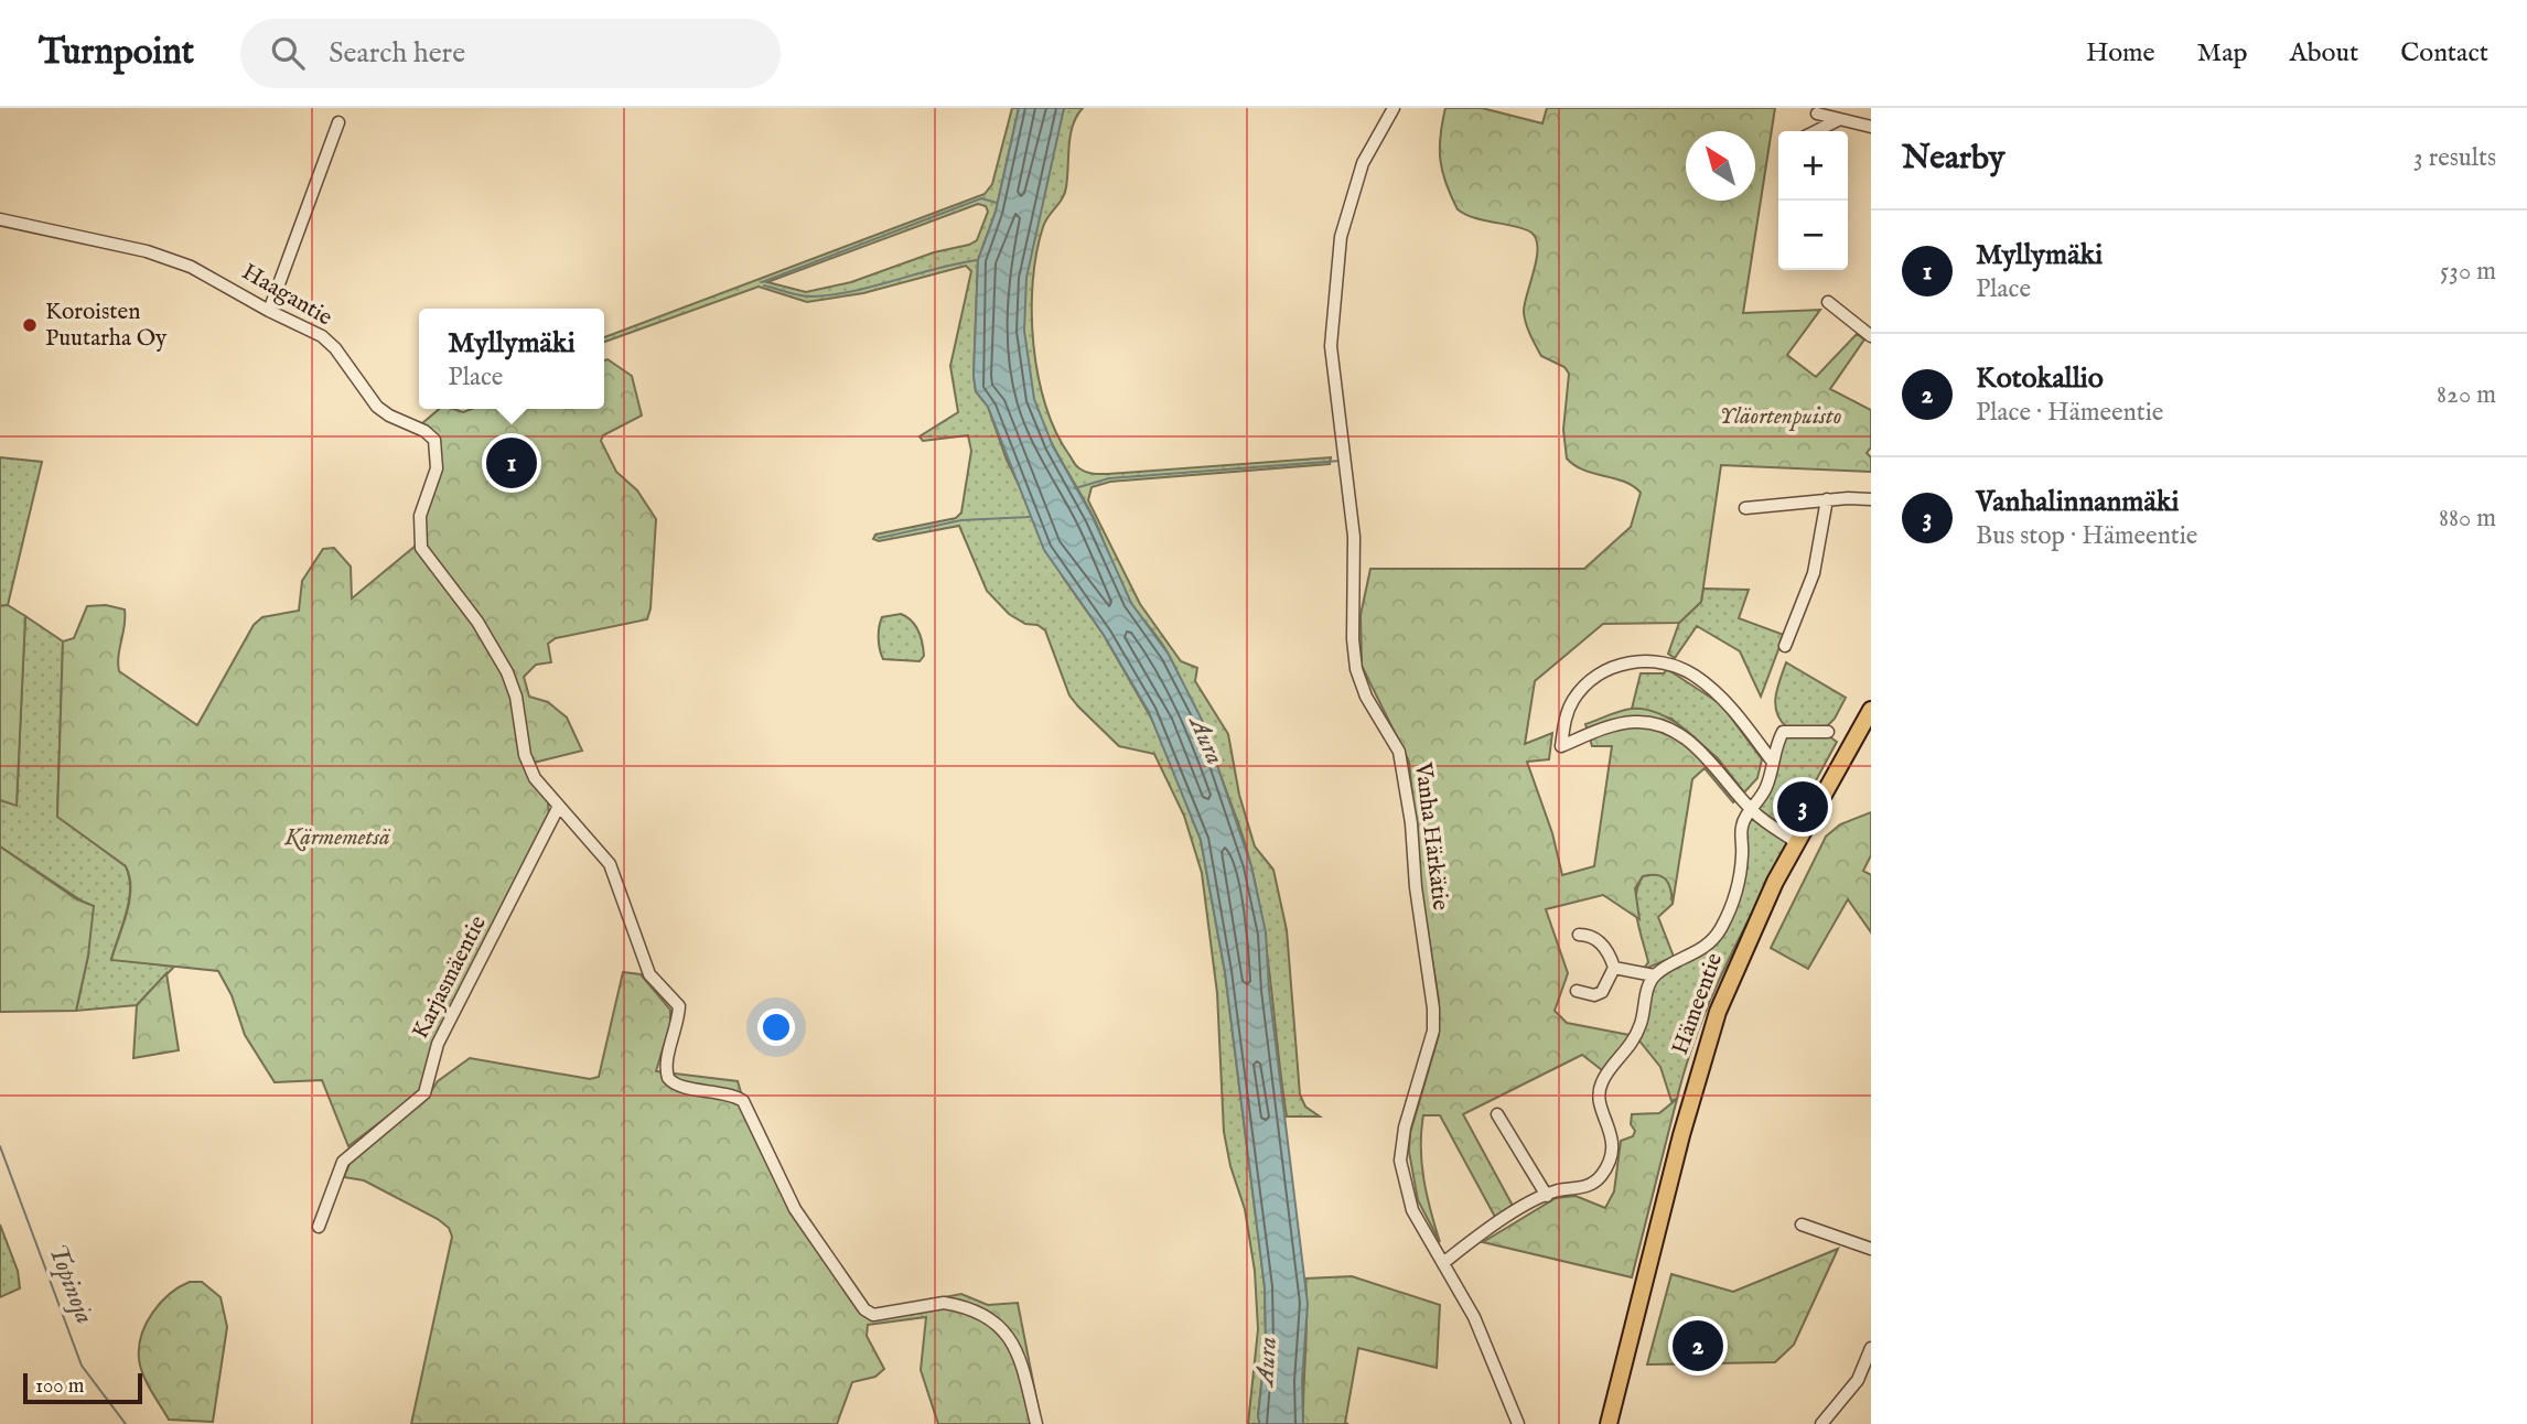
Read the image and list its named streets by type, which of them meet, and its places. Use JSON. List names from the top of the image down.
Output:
{
  "streets": {
    "highway": ["Hämeentie"],
    "street": ["Haagantie", "Vanha Härkätie", "Karjasmäentie"]
  },
  "crossings": [
    ["Haagantie", "Karjasmäentie"]
  ],
  "water": ["Aura", "Topinoja"],
  "parks": ["Yläortenpuisto", "Kärmemetsä"],
  "places": ["Koroisten Puutarha Oy"],
  "scale_bar": "100 m",
  "north": "top left",
  "page": {
    "header": "Turnpoint",
    "search": "Search here",
    "nav": [
      "Home",
      "Map",
      "About",
      "Contact"
    ],
    "heading": ["Nearby", "3 results"],
    "map_buttons": ["+", "−"],
    "list": [
      {
        "mark": "1",
        "name": "Myllymäki",
        "note": "Place",
        "value": "530 m"
      },
      {
        "mark": "2",
        "name": "Kotokallio",
        "note": "Place · Hämeentie",
        "value": "820 m"
      },
      {
        "mark": "3",
        "name": "Vanhalinnanmäki",
        "note": "Bus stop · Hämeentie",
        "value": "880 m"
      }
    ],
    "popup": ["Myllymäki", "Place"],
    "pins": ["1", "3", "2"],
    "scale": "100 m"
  }
}
